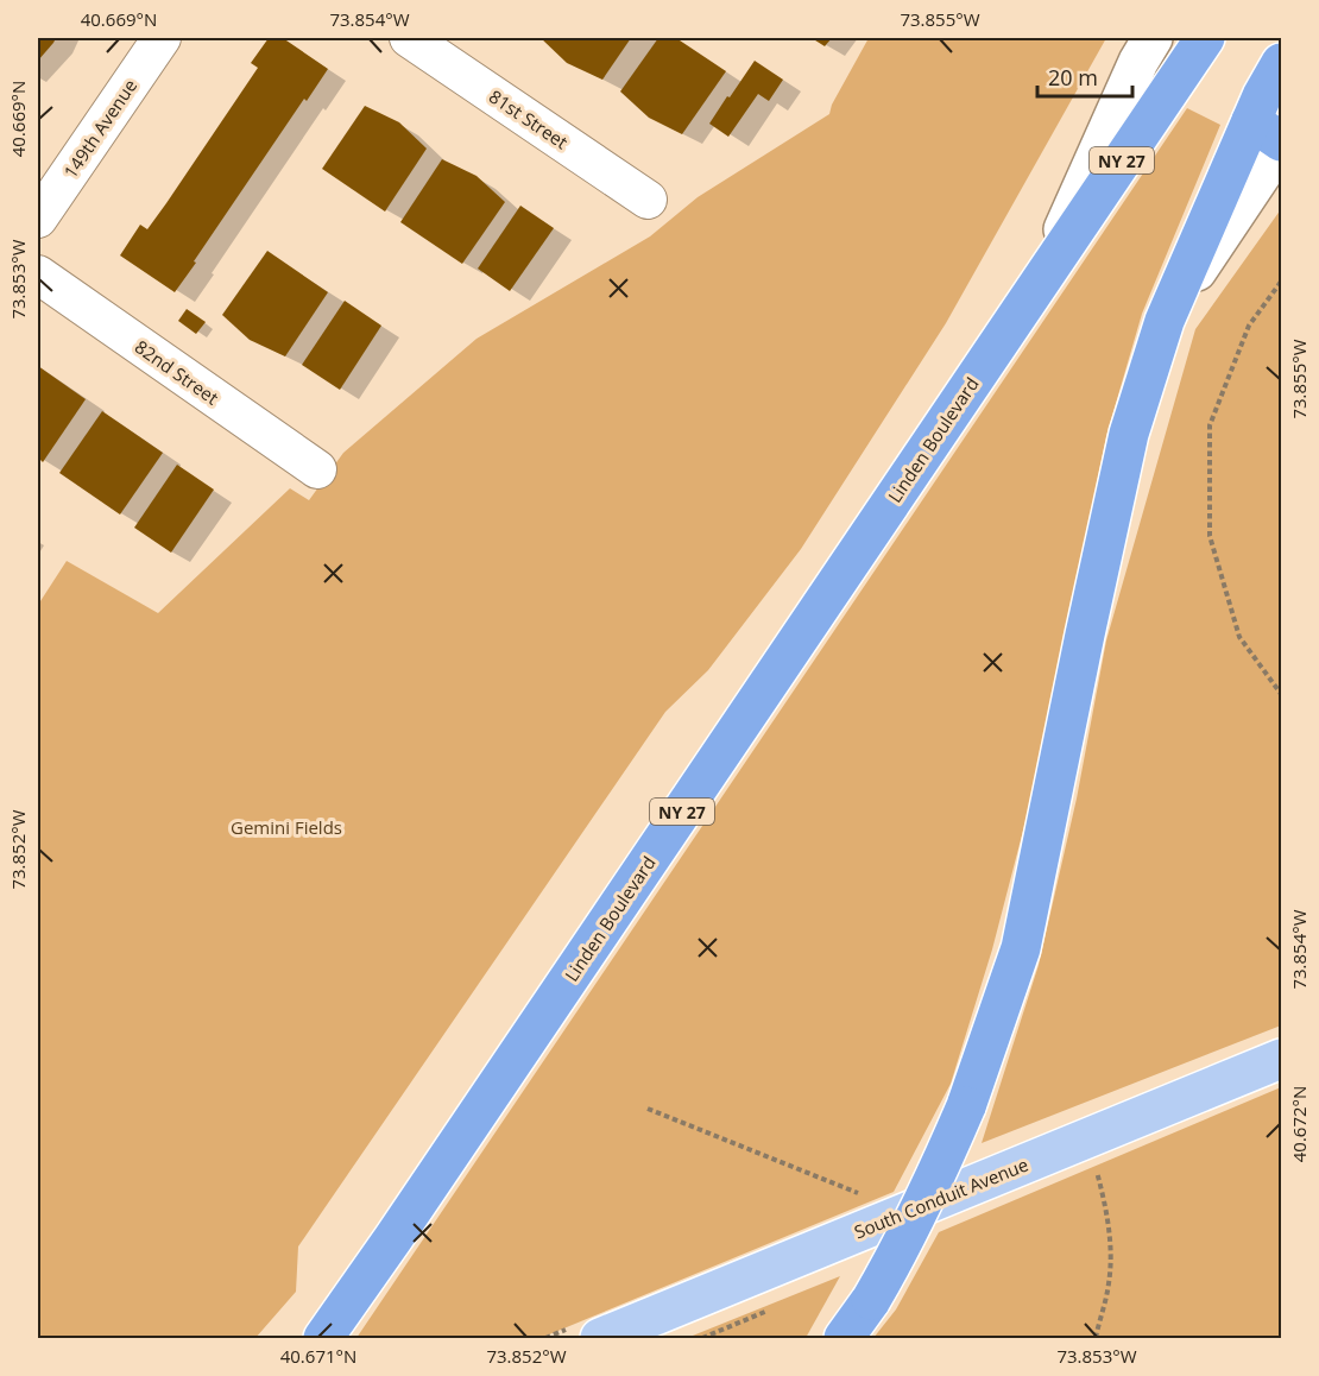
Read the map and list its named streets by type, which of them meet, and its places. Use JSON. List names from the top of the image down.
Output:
{
  "streets": {
    "highway": ["NY 27", "Linden Boulevard"],
    "main road": ["South Conduit Avenue"],
    "street": ["81st Street", "149th Avenue", "82nd Street"]
  },
  "parks": ["Gemini Fields"],
  "scale_bar": "20 m",
  "coordinates": [
    "40.669°N",
    "73.854°W",
    "73.855°W",
    "73.853°W",
    "73.852°W",
    "40.672°N",
    "40.671°N"
  ]
}
